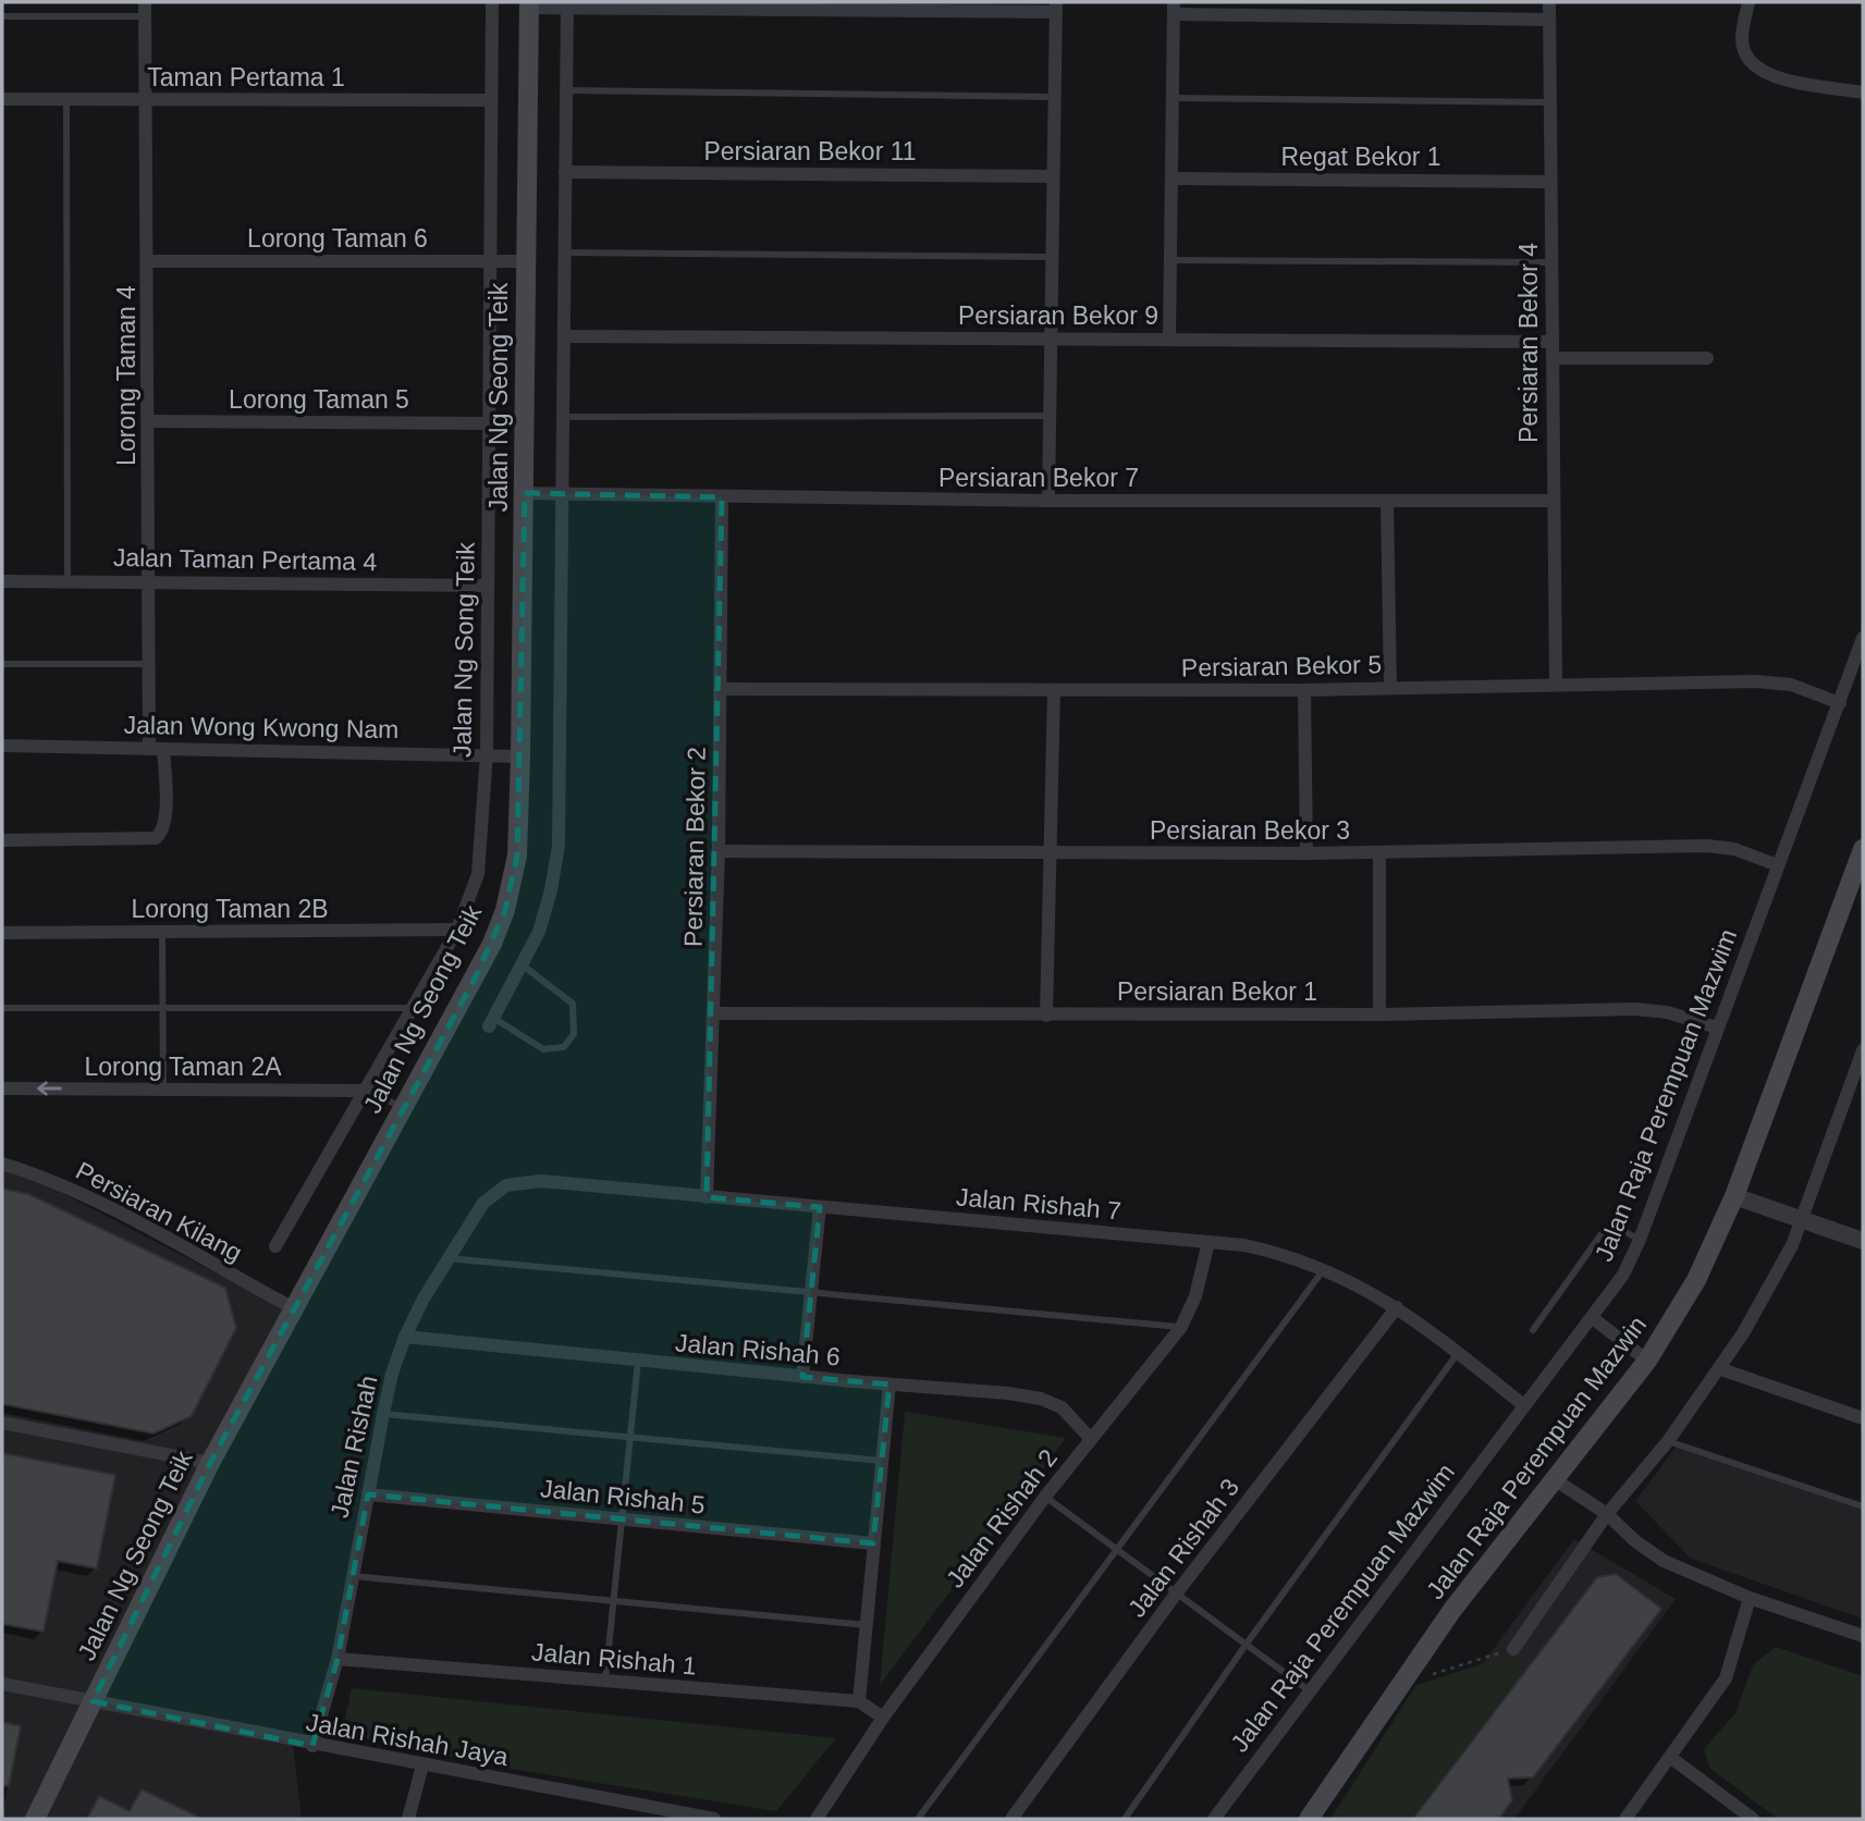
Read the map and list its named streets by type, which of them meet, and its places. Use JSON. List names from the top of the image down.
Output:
{
  "streets": {
    "main road": ["Jalan Ng Seong Teik", "Jalan Raja Perempuan Mazwin"],
    "street": [
      "Taman Pertama 1",
      "Persiaran Bekor 11",
      "Regat Bekor 1",
      "Lorong Taman 6",
      "Persiaran Bekor 9",
      "Persiaran Bekor 4",
      "Lorong Taman 4",
      "Lorong Taman 5",
      "Persiaran Bekor 7",
      "Jalan Taman Pertama 4",
      "Jalan Ng Song Teik",
      "Persiaran Bekor 5",
      "Jalan Wong Kwong Nam",
      "Persiaran Bekor 3",
      "Persiaran Bekor 2",
      "Lorong Taman 2B",
      "Persiaran Bekor 1",
      "Lorong Taman 2A",
      "Jalan Raja Perempuan Mazwim",
      "Jalan Rishah 7",
      "Persiaran Kilang",
      "Jalan Rishah 6",
      "Jalan Rishah",
      "Jalan Rishah 5",
      "Jalan Rishah 2",
      "Jalan Rishah 3",
      "Jalan Rishah 1",
      "Jalan Rishah Jaya"
    ]
  },
  "crossings": [
    ["Taman Pertama 1", "Lorong Taman 4"],
    ["Taman Pertama 1", "Jalan Ng Song Teik"],
    ["Regat Bekor 1", "Persiaran Bekor 4"],
    ["Lorong Taman 6", "Lorong Taman 4"],
    ["Lorong Taman 6", "Jalan Ng Seong Teik"],
    ["Lorong Taman 6", "Jalan Ng Song Teik"],
    ["Persiaran Bekor 9", "Persiaran Bekor 4"],
    ["Persiaran Bekor 4", "Persiaran Bekor 7"],
    ["Persiaran Bekor 4", "Persiaran Bekor 5"],
    ["Lorong Taman 4", "Lorong Taman 5"],
    ["Lorong Taman 4", "Jalan Taman Pertama 4"],
    ["Lorong Taman 4", "Jalan Wong Kwong Nam"],
    ["Jalan Ng Seong Teik", "Persiaran Bekor 7"],
    ["Jalan Ng Seong Teik", "Jalan Wong Kwong Nam"],
    ["Jalan Ng Seong Teik", "Persiaran Kilang"],
    ["Jalan Ng Seong Teik", "Jalan Rishah Jaya"],
    ["Lorong Taman 5", "Jalan Ng Song Teik"],
    ["Persiaran Bekor 7", "Persiaran Bekor 2"],
    ["Jalan Taman Pertama 4", "Jalan Ng Song Teik"],
    ["Jalan Ng Song Teik", "Jalan Wong Kwong Nam"],
    ["Jalan Ng Song Teik", "Lorong Taman 2B"],
    ["Jalan Ng Song Teik", "Lorong Taman 2A"],
    ["Persiaran Bekor 5", "Persiaran Bekor 2"],
    ["Persiaran Bekor 5", "Jalan Raja Perempuan Mazwim"],
    ["Persiaran Bekor 3", "Persiaran Bekor 2"],
    ["Persiaran Bekor 3", "Jalan Raja Perempuan Mazwim"],
    ["Persiaran Bekor 2", "Persiaran Bekor 1"],
    ["Persiaran Bekor 2", "Jalan Rishah 7"],
    ["Persiaran Bekor 1", "Jalan Raja Perempuan Mazwim"],
    ["Jalan Raja Perempuan Mazwim", "Jalan Rishah 7"],
    ["Jalan Rishah 7", "Jalan Rishah"],
    ["Jalan Rishah 7", "Jalan Rishah 2"],
    ["Jalan Rishah 7", "Jalan Rishah 3"],
    ["Jalan Rishah 6", "Jalan Rishah"],
    ["Jalan Rishah 6", "Jalan Rishah 2"],
    ["Jalan Rishah", "Jalan Rishah 5"],
    ["Jalan Rishah", "Jalan Rishah 1"],
    ["Jalan Rishah", "Jalan Rishah Jaya"],
    ["Jalan Rishah 2", "Jalan Rishah 1"]
  ],
  "one_way": ["Lorong Taman 2A"]
}
